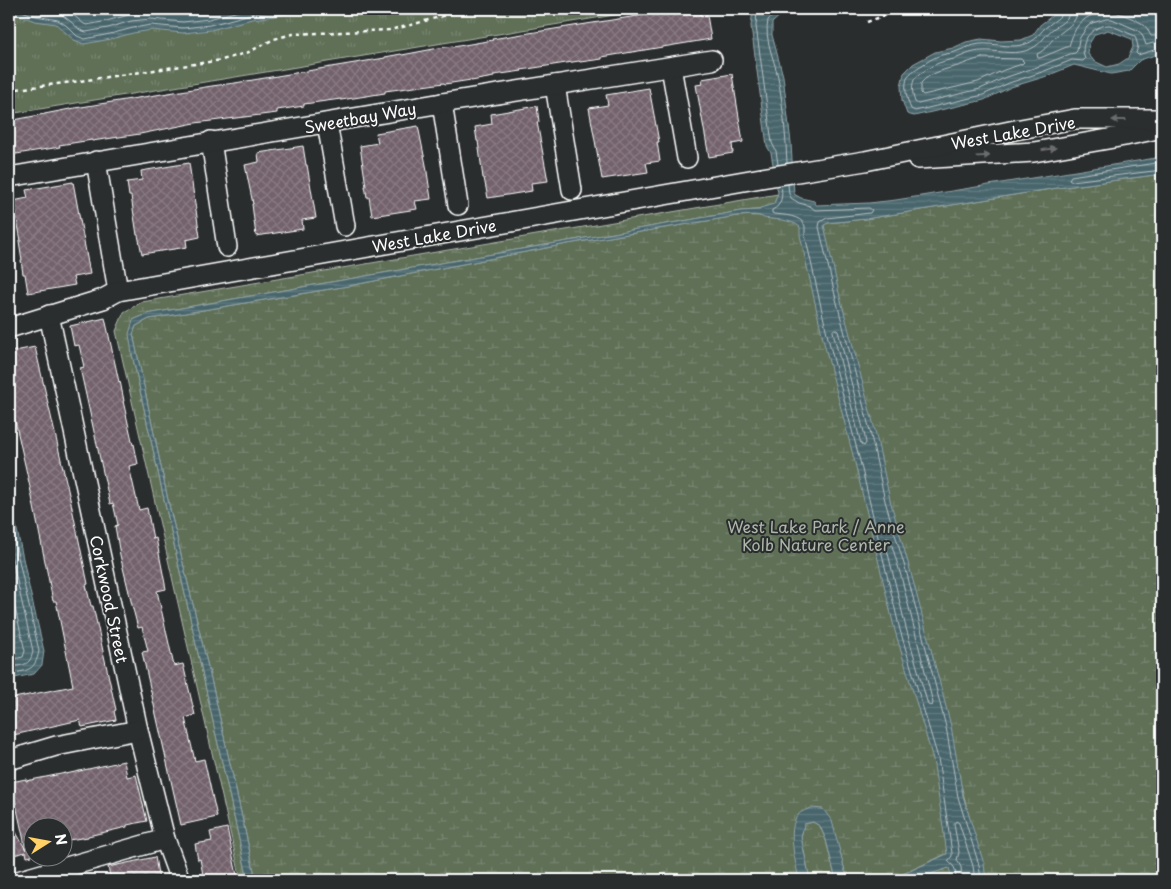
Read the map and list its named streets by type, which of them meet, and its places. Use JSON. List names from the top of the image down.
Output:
{
  "streets": {
    "street": ["Sweetbay Way", "West Lake Drive", "Corkwood Street"]
  },
  "crossings": [
    ["West Lake Drive", "Corkwood Street"]
  ],
  "parks": ["West Lake Park / Anne Kolb Nature Center"],
  "north": "right"
}
